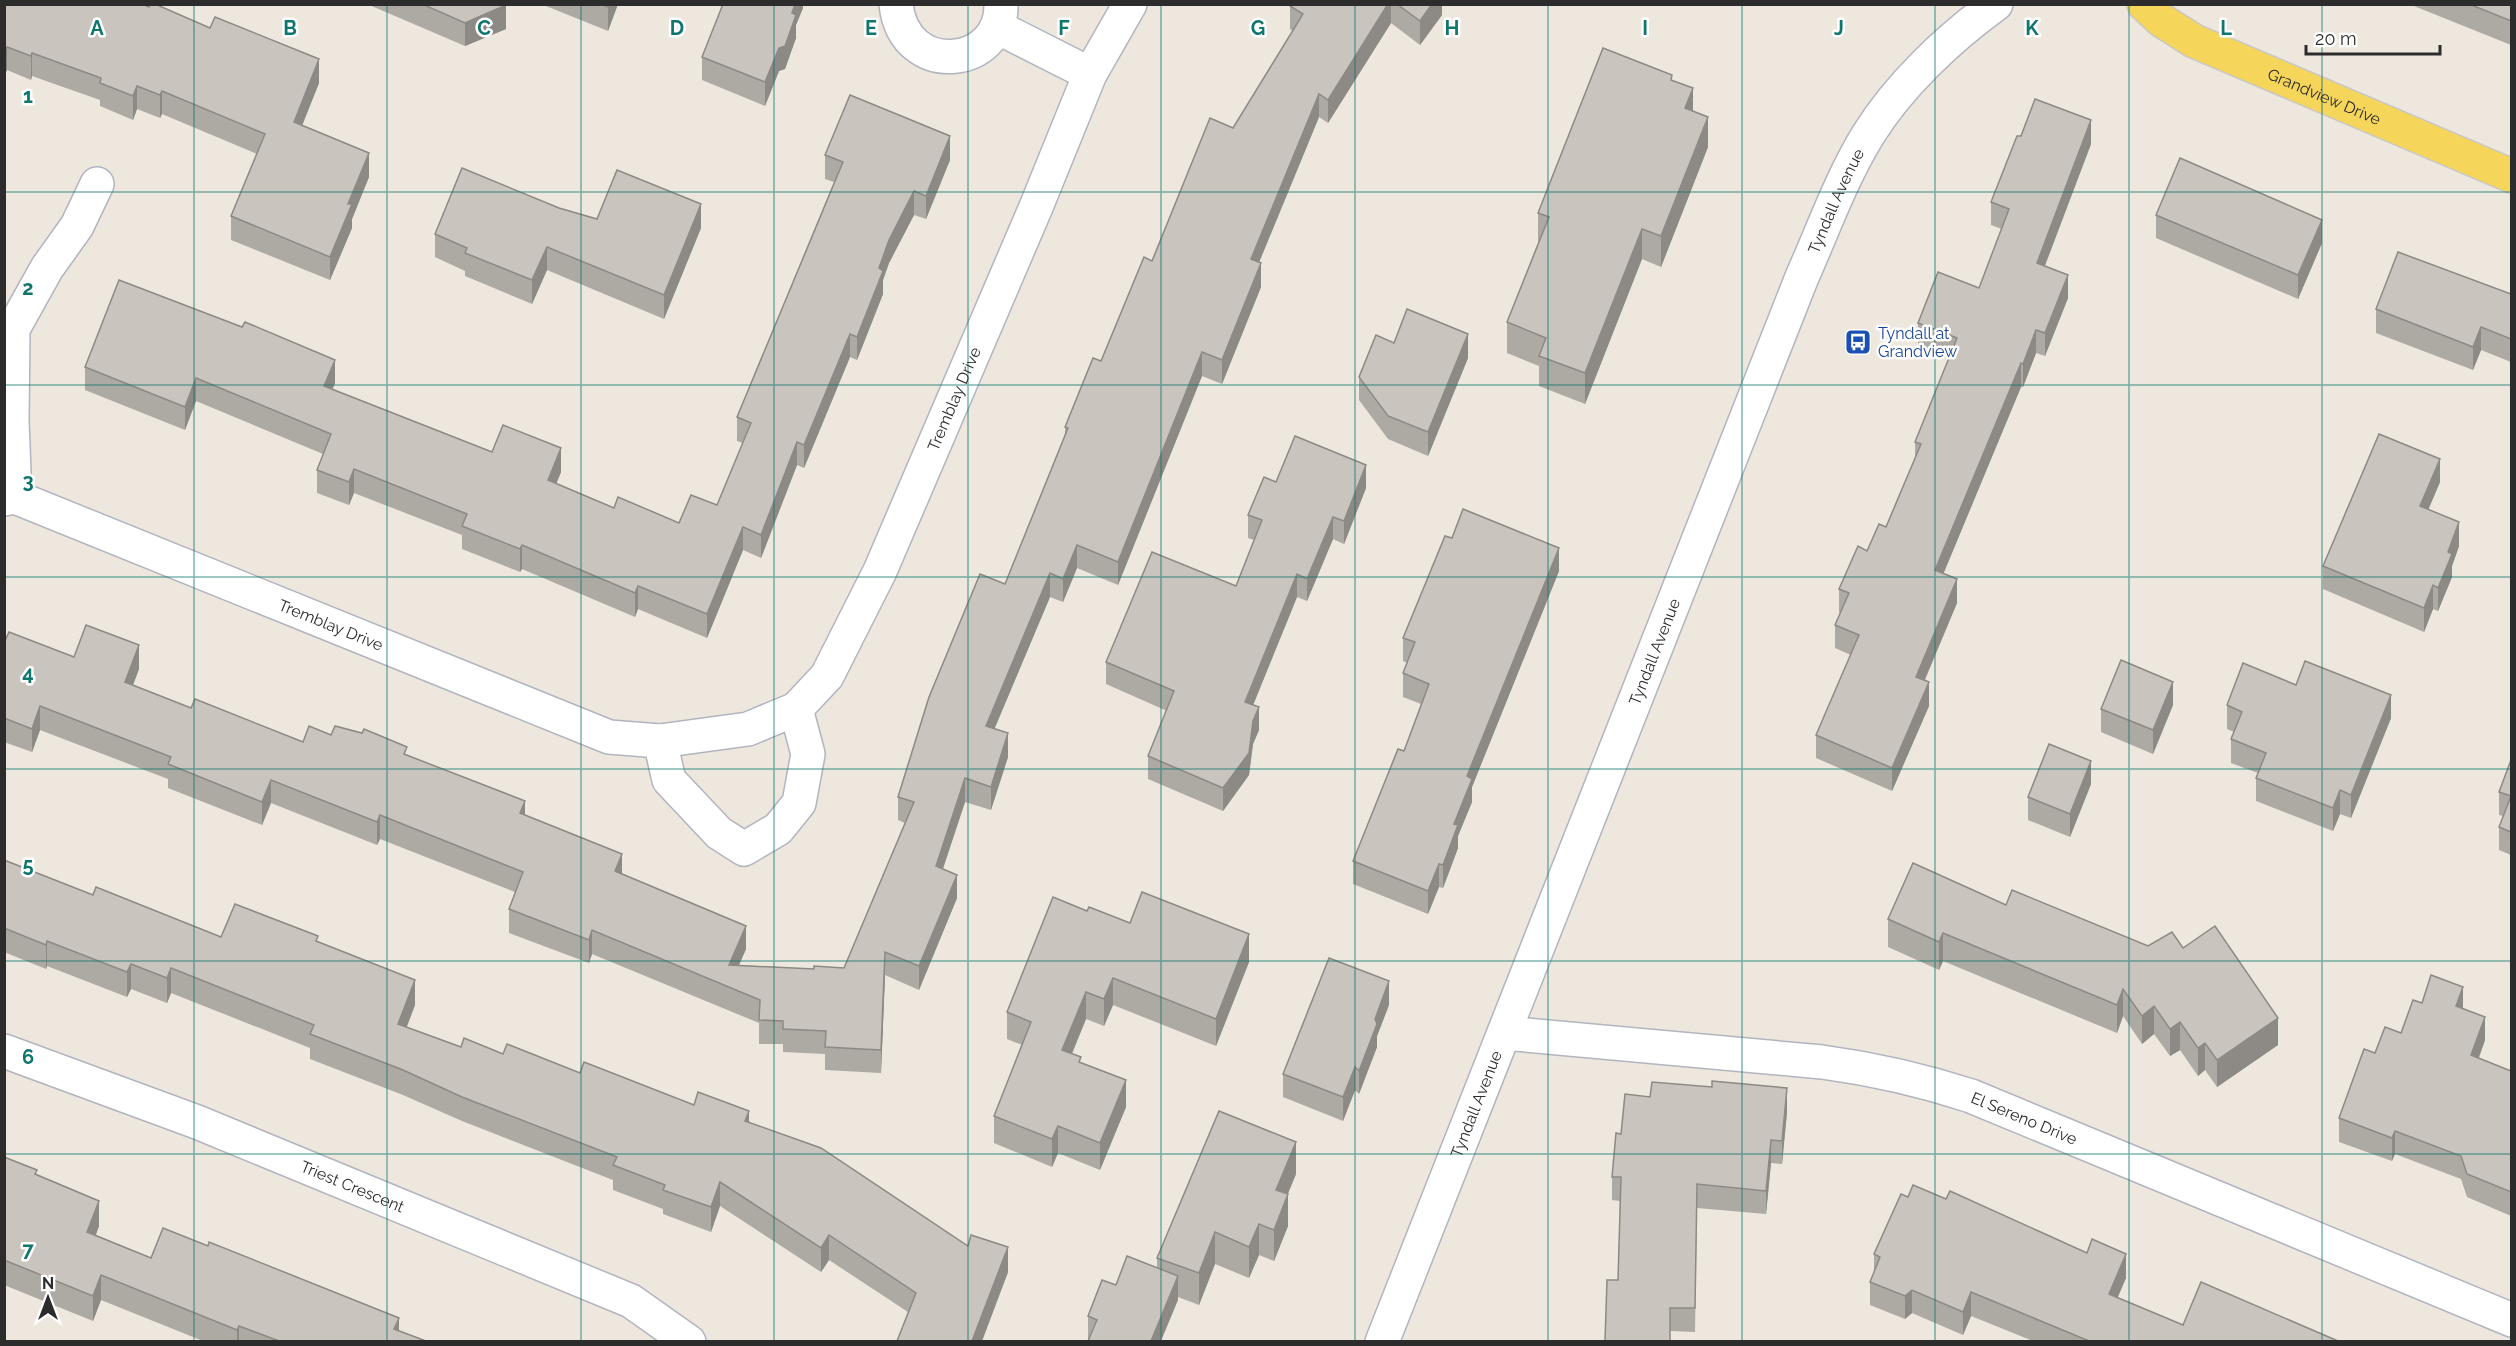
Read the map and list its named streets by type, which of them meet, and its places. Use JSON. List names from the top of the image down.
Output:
{
  "streets": {
    "main road": ["Grandview Drive"],
    "street": [
      "Tyndall Avenue",
      "Tremblay Drive",
      "El Sereno Drive",
      "Triest Crescent"
    ]
  },
  "crossings": [
    ["Tyndall Avenue", "El Sereno Drive"]
  ],
  "places": {
    "bus stop": ["Tyndall at Grandview"]
  },
  "scale_bar": "20 m",
  "north": "top",
  "grid": {
    "columns": [
      "A",
      "B",
      "C",
      "D",
      "E",
      "F",
      "G",
      "H",
      "I",
      "J",
      "K",
      "L"
    ],
    "rows": [
      "1",
      "2",
      "3",
      "4",
      "5",
      "6",
      "7"
    ]
  }
}
